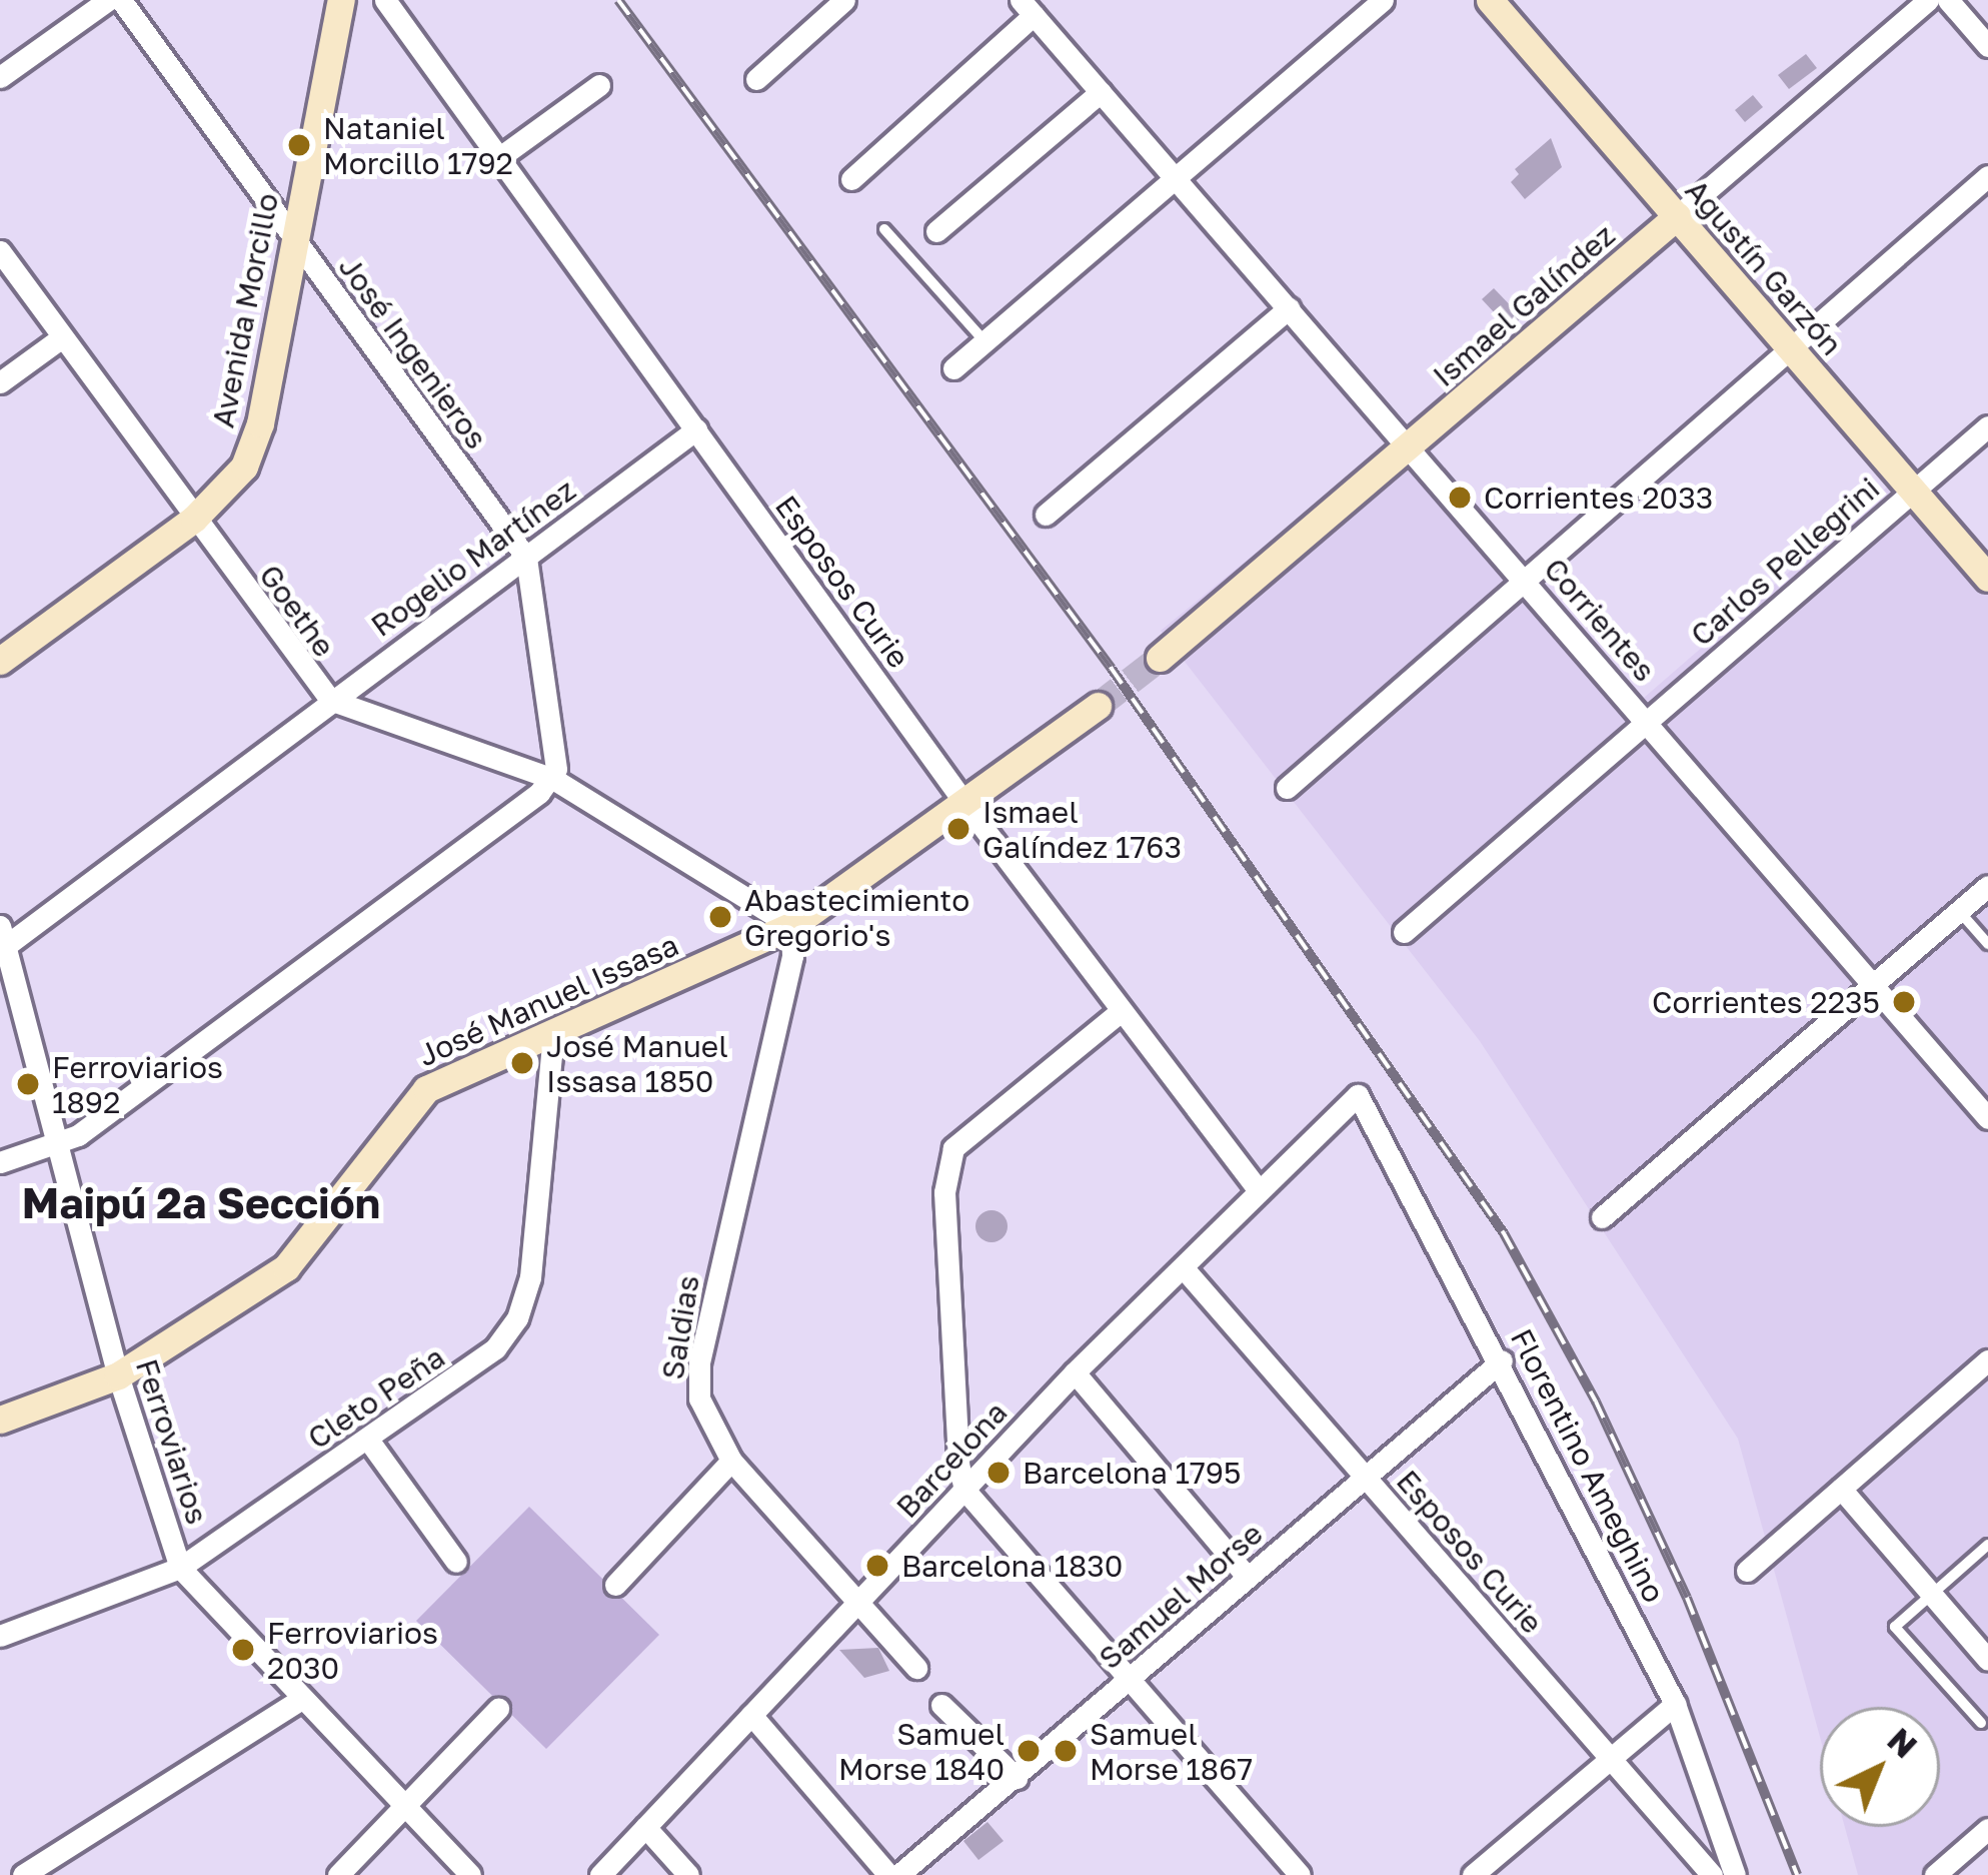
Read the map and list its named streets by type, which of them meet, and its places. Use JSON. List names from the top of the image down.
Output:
{
  "streets": {
    "main road": [
      "Agustín Garzón",
      "Ismael Galíndez",
      "Avenida Morcillo",
      "José Manuel Issasa"
    ],
    "street": [
      "José Ingenieros",
      "Rogelio Martínez",
      "Carlos Pellegrini",
      "Esposos Curie",
      "Goethe",
      "Corrientes",
      "Saldias",
      "Cleto Peña",
      "Ferroviarios",
      "Barcelona",
      "Florentino Ameghino",
      "Samuel Morse"
    ]
  },
  "crossings": [
    ["Agustín Garzón", "Ismael Galíndez"],
    ["Agustín Garzón", "Carlos Pellegrini"],
    ["Ismael Galíndez", "Corrientes"],
    ["Avenida Morcillo", "José Ingenieros"],
    ["Avenida Morcillo", "Goethe"],
    ["José Ingenieros", "Rogelio Martínez"],
    ["José Ingenieros", "Goethe"],
    ["Rogelio Martínez", "Esposos Curie"],
    ["Rogelio Martínez", "Goethe"],
    ["Rogelio Martínez", "Ferroviarios"],
    ["Carlos Pellegrini", "Corrientes"],
    ["Esposos Curie", "José Manuel Issasa"],
    ["Esposos Curie", "Barcelona"],
    ["Esposos Curie", "Samuel Morse"],
    ["Goethe", "José Manuel Issasa"],
    ["Goethe", "Saldias"],
    ["José Manuel Issasa", "Saldias"],
    ["José Manuel Issasa", "Cleto Peña"],
    ["José Manuel Issasa", "Ferroviarios"],
    ["Saldias", "Barcelona"],
    ["Cleto Peña", "Ferroviarios"],
    ["Barcelona", "Florentino Ameghino"],
    ["Florentino Ameghino", "Samuel Morse"]
  ],
  "districts": ["Maipú 2ª Sección"],
  "places": [
    "Nataniel Morcillo 1792",
    "Corrientes 2033",
    "Ismael Galíndez 1763",
    "Abastecimiento Gregorio's",
    "Corrientes 2235",
    "José Manuel Issasa 1850",
    "Ferroviarios 1892",
    "Barcelona 1795",
    "Barcelona 1830",
    "Ferroviarios 2030",
    "Samuel Morse 1840",
    "Samuel Morse 1867"
  ],
  "north": "top right"
}
